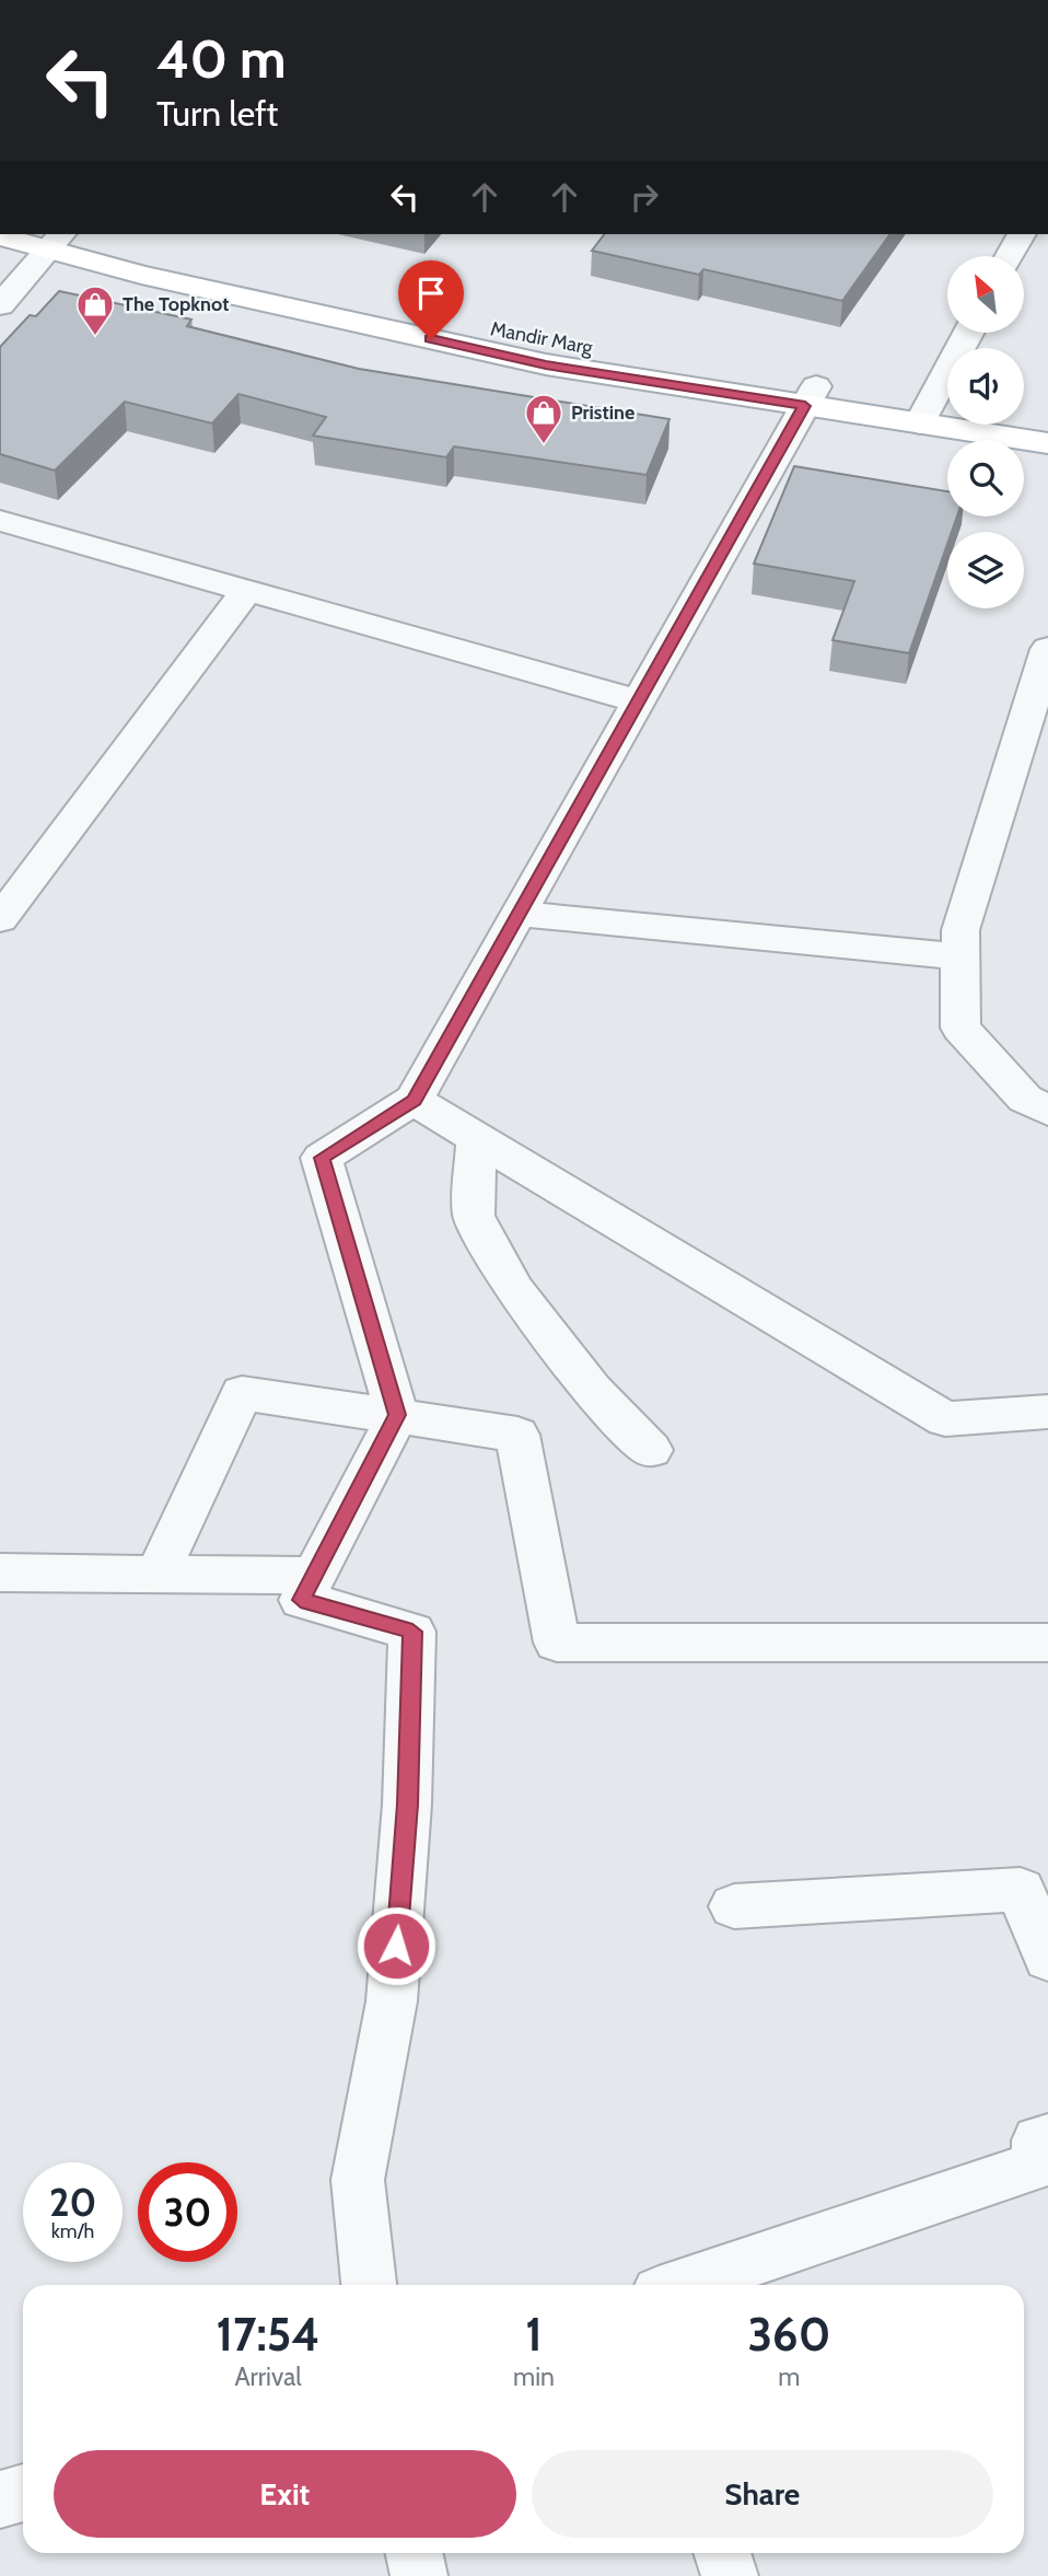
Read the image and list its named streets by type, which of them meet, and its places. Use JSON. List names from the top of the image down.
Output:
{
  "streets": {
    "main road": ["Mandir Marg"]
  },
  "places": {
    "shop": ["The Topknot", "Pristine"]
  },
  "north": "top left",
  "page": {
    "turn": ["40 m", "Turn left"],
    "speed": "20 km/h",
    "limit": "30",
    "eta": [
      "17:54",
      "Arrival",
      "1",
      "min",
      "360",
      "m"
    ],
    "buttons": ["Exit", "Share"]
  }
}
